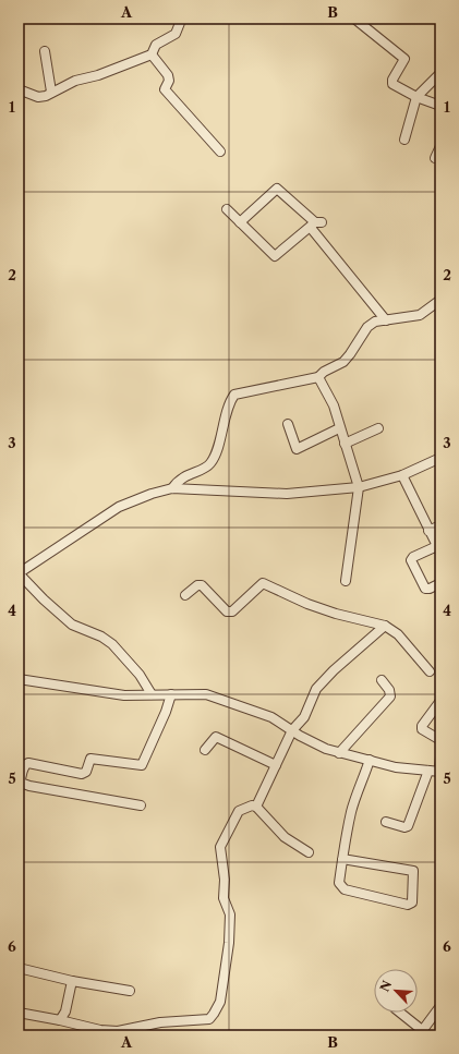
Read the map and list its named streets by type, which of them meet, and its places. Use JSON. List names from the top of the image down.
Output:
{
  "north": "top left",
  "grid": {
    "columns": ["A", "B"],
    "rows": [
      "1",
      "2",
      "3",
      "4",
      "5",
      "6"
    ]
  }
}
